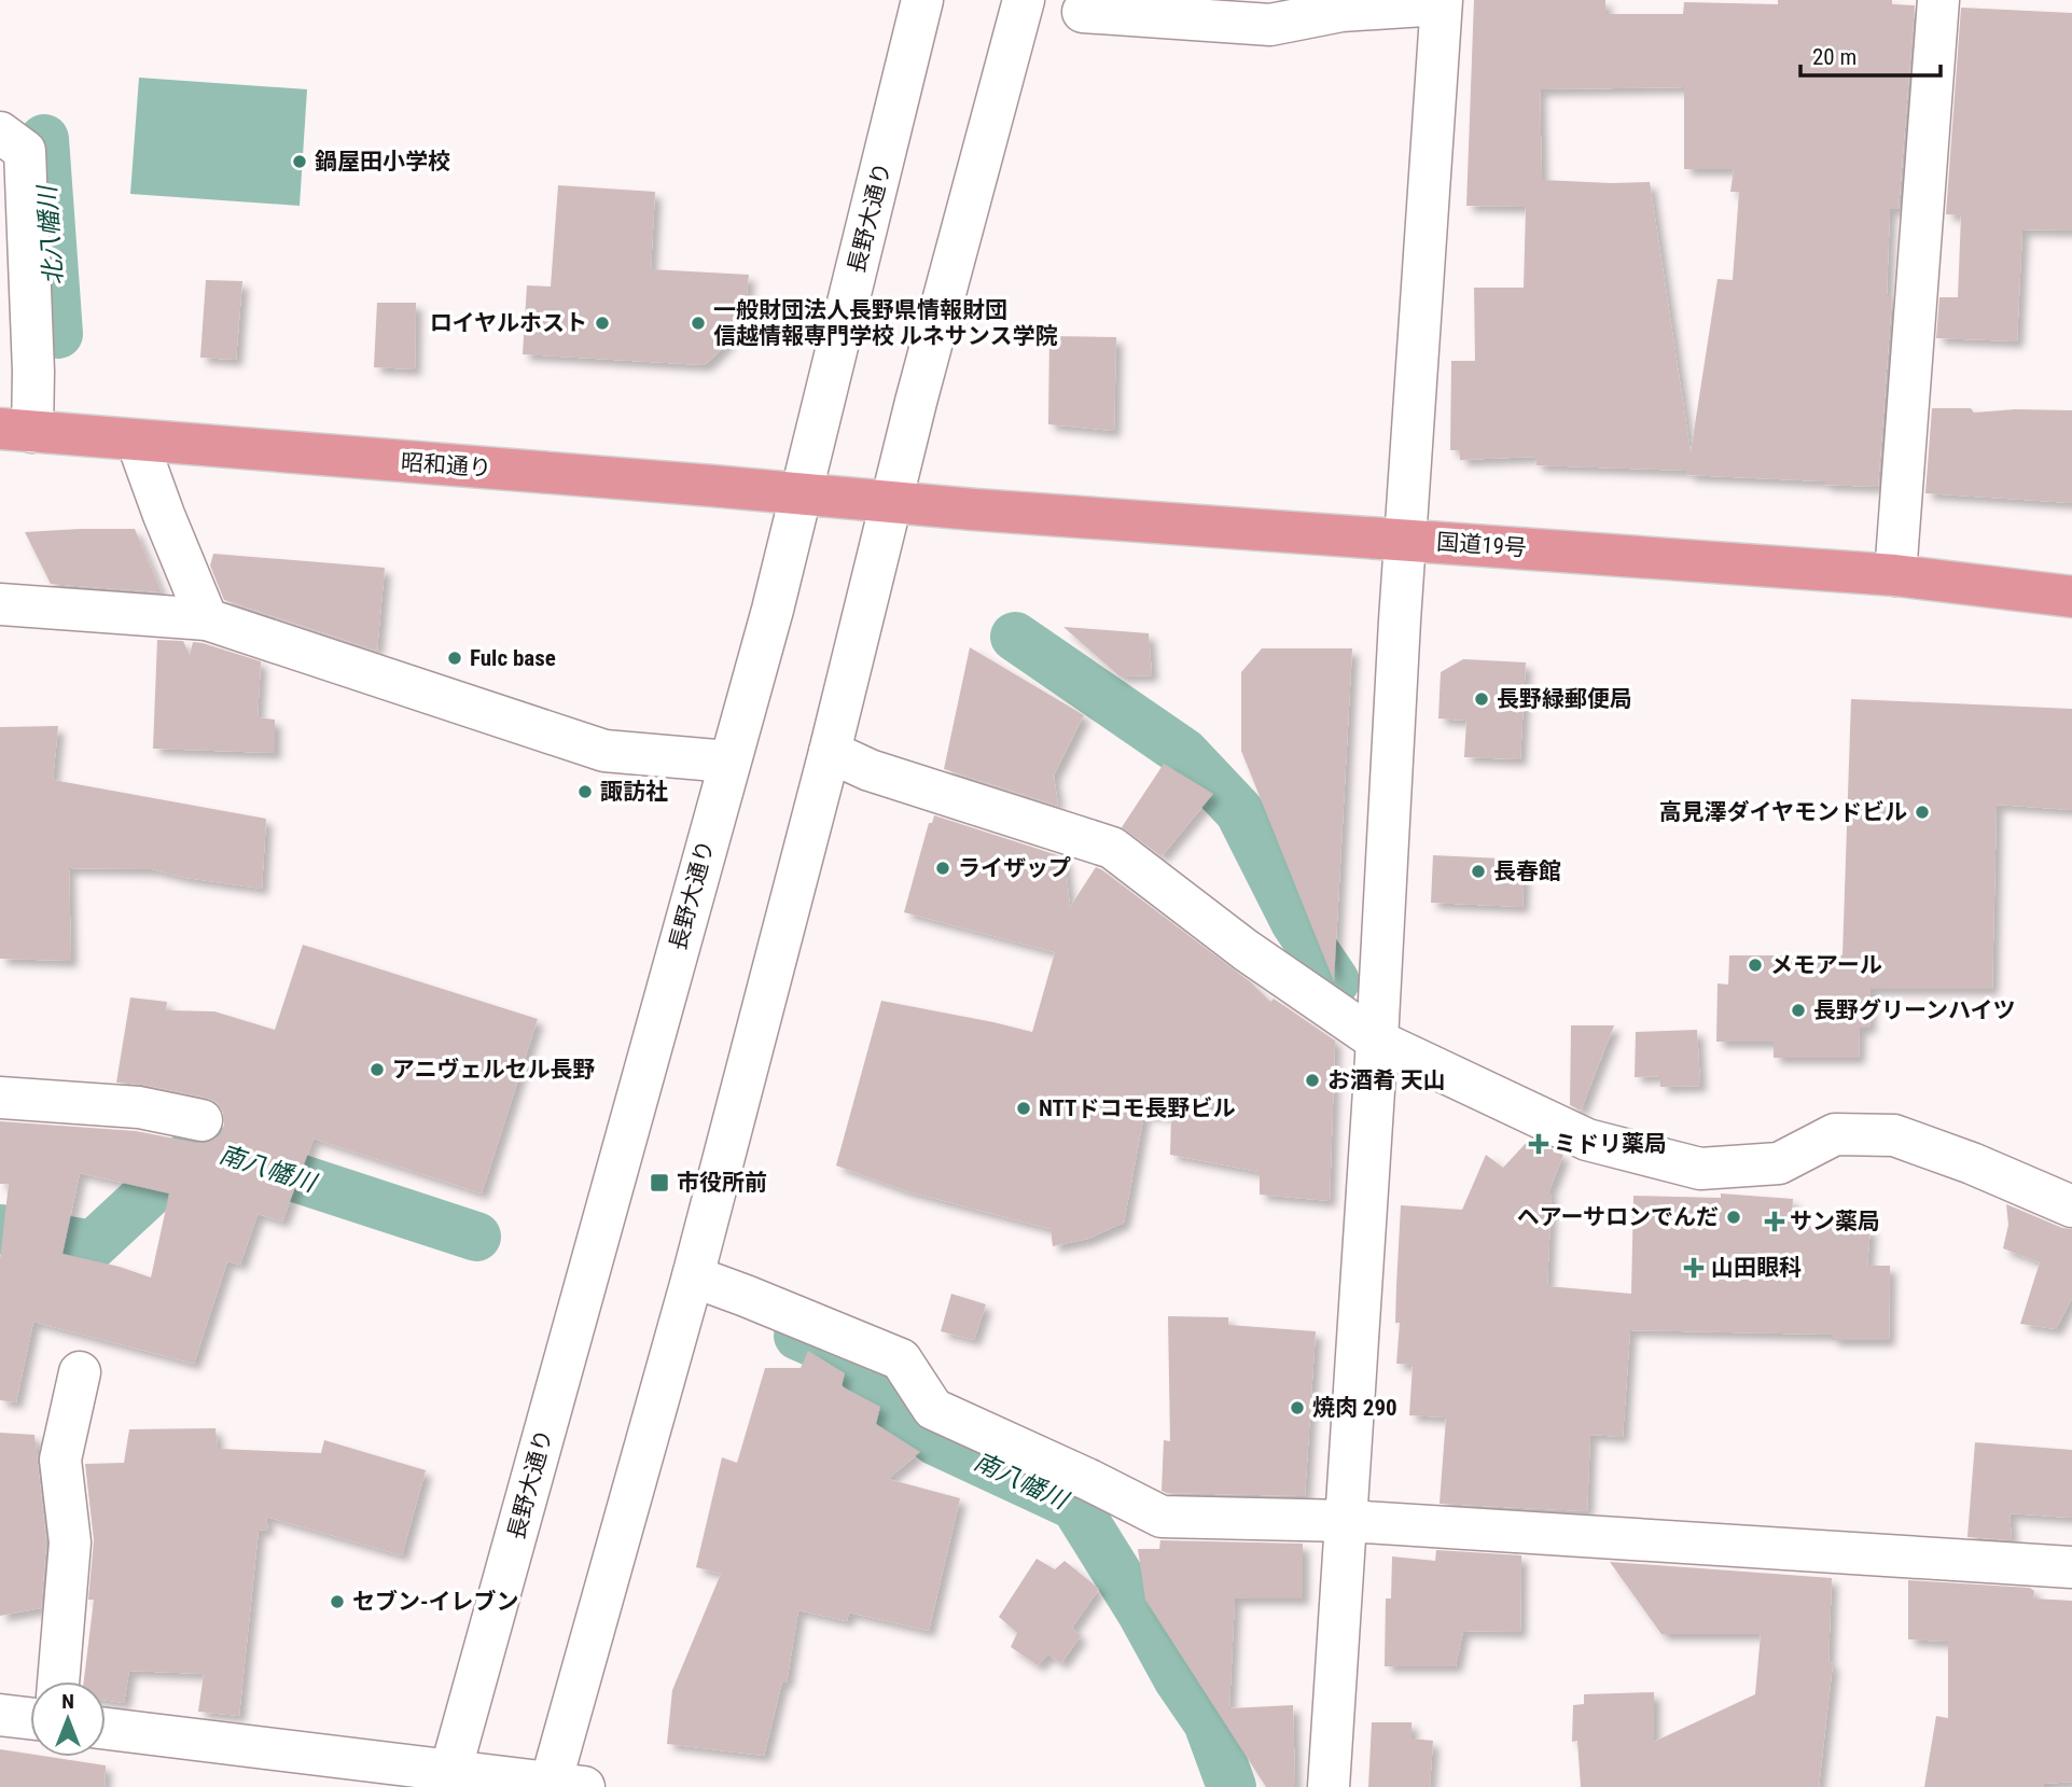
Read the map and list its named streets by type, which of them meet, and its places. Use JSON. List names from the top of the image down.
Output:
{
  "streets": {
    "highway": ["昭和通り", "国道19号"],
    "street": ["長野大通り"]
  },
  "crossings": [
    ["長野大通り", "昭和通り"],
    ["昭和通り", "国道19号"]
  ],
  "water": ["北八幡川", "南八幡川"],
  "places": {
    "other": [
      "鍋屋田小学校",
      "ロイヤルホスト",
      "一般財団法人長野県情報財団 信越情報専門学校 ルネサンス学院",
      "Fulc base",
      "長野緑郵便局",
      "諏訪社",
      "高見澤ダイヤモンドビル",
      "ライザップ",
      "長春館",
      "メモアール",
      "長野グリーンハイツ",
      "アニヴェルセル長野",
      "お酒肴 天山",
      "NTTドコモ長野ビル",
      "ヘアーサロンでんだ",
      "焼肉 290",
      "セブン-イレブン"
    ],
    "health": ["ミドリ薬局", "サン薬局", "山田眼科"],
    "transit": ["市役所前"]
  },
  "scale_bar": "20 m",
  "north": "top"
}
